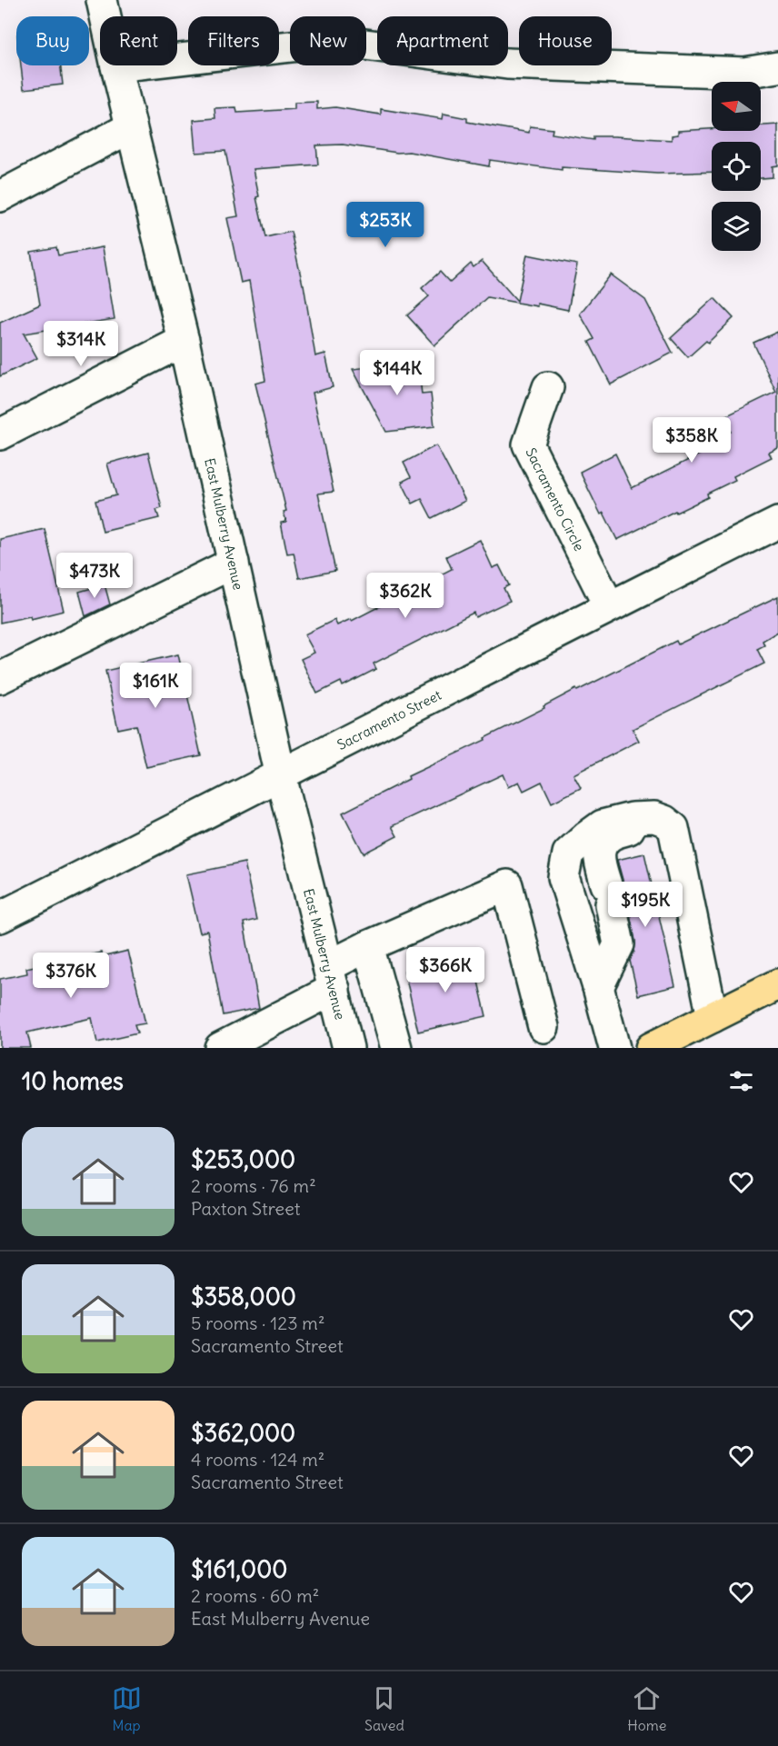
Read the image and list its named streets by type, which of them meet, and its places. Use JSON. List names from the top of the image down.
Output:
{
  "streets": {
    "street": ["Sacramento Circle", "East Mulberry Avenue", "Sacramento Street"]
  },
  "crossings": [
    ["Sacramento Circle", "Sacramento Street"],
    ["East Mulberry Avenue", "Sacramento Street"]
  ],
  "north": "left",
  "page": {
    "chip": [
      "Buy",
      "Rent",
      "Filters",
      "New",
      "Apartment",
      "House"
    ],
    "price": [
      "$253K",
      "$314K",
      "$144K",
      "$358K",
      "$473K",
      "$362K",
      "$161K",
      "$195K",
      "$366K",
      "$376K"
    ],
    "heading": "10 homes",
    "list": [
      {
        "name": "$253,000",
        "note": "2 rooms · 76 m² · Paxton Street"
      },
      {
        "name": "$358,000",
        "note": "5 rooms · 123 m² · Sacramento Street"
      },
      {
        "name": "$362,000",
        "note": "4 rooms · 124 m² · Sacramento Street"
      },
      {
        "name": "$161,000",
        "note": "2 rooms · 60 m² · East Mulberry Avenue"
      }
    ],
    "tabs": ["Map", "Saved", "Home"]
  }
}
